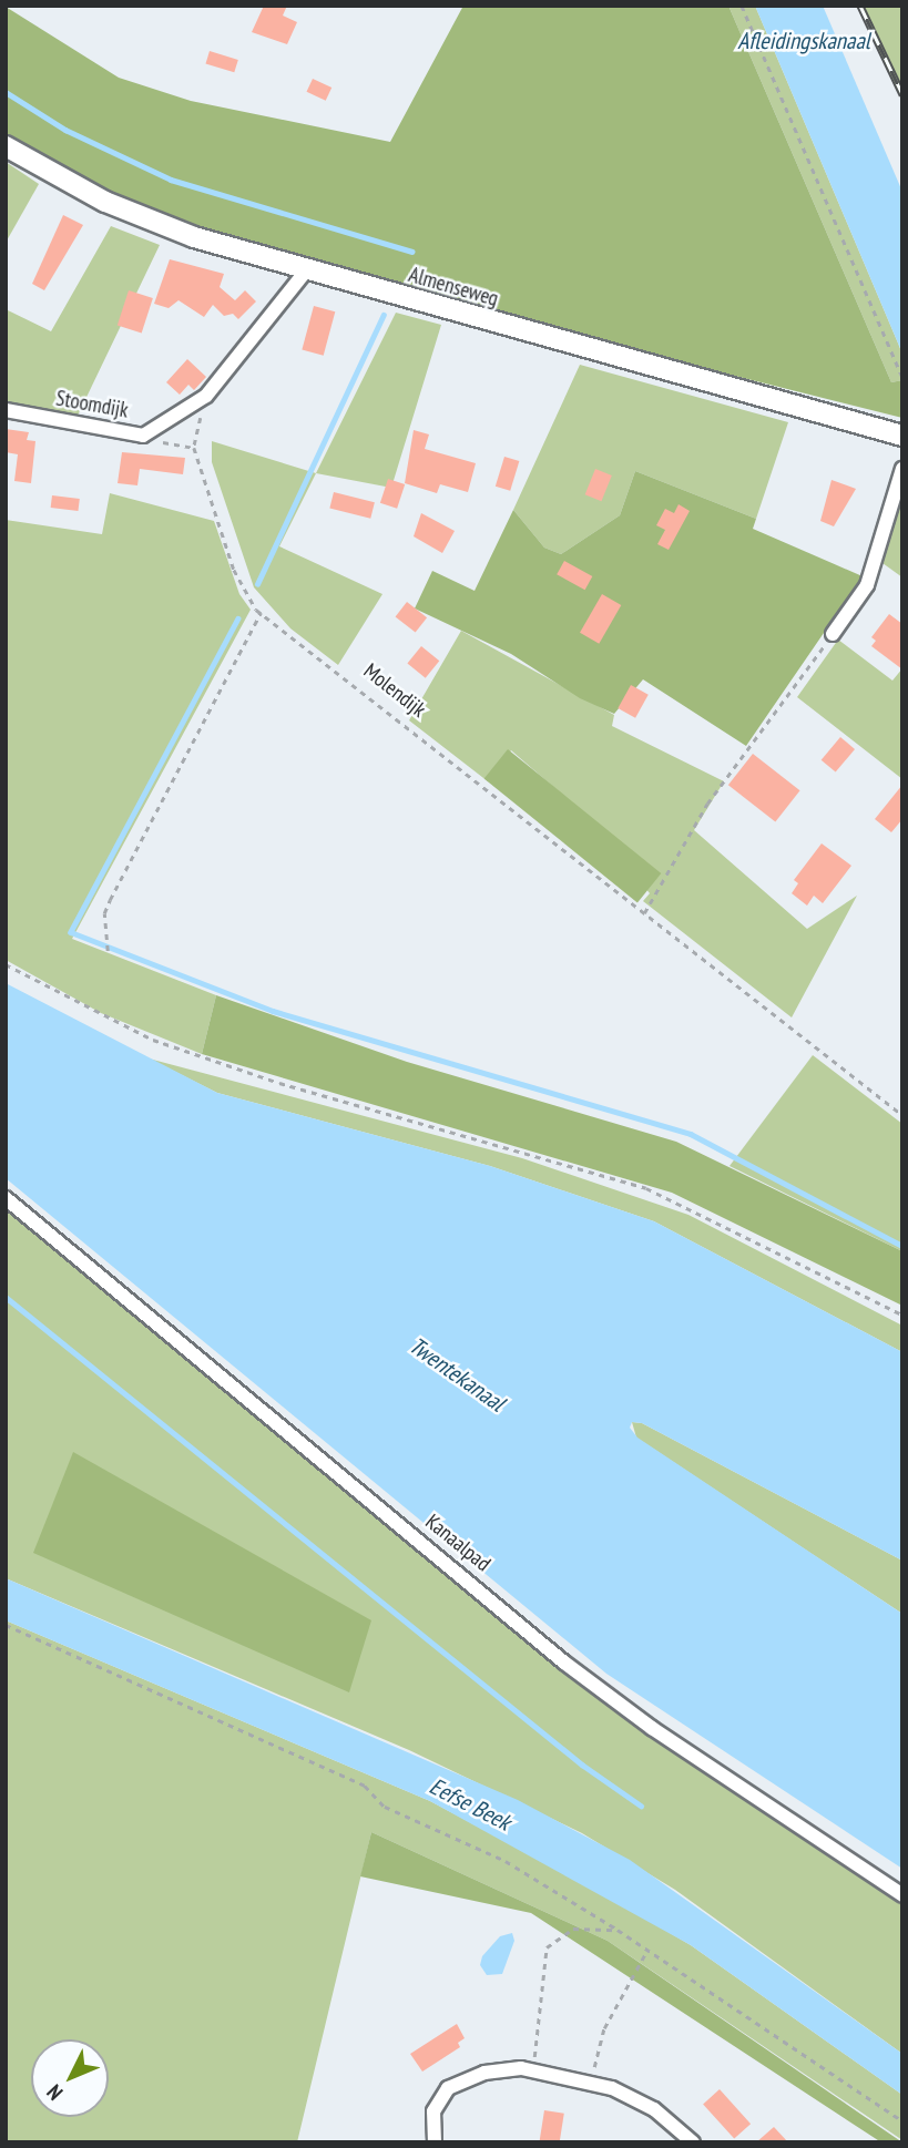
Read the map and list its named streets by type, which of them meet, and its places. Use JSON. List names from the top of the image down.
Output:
{
  "streets": {
    "main road": ["Almenseweg"],
    "street": ["Stoomdijk", "Kanaalpad"],
    "path": ["Molendijk"]
  },
  "water": ["Afleidingskanaal", "Twentekanaal", "Eefse Beek"],
  "north": "bottom left"
}
